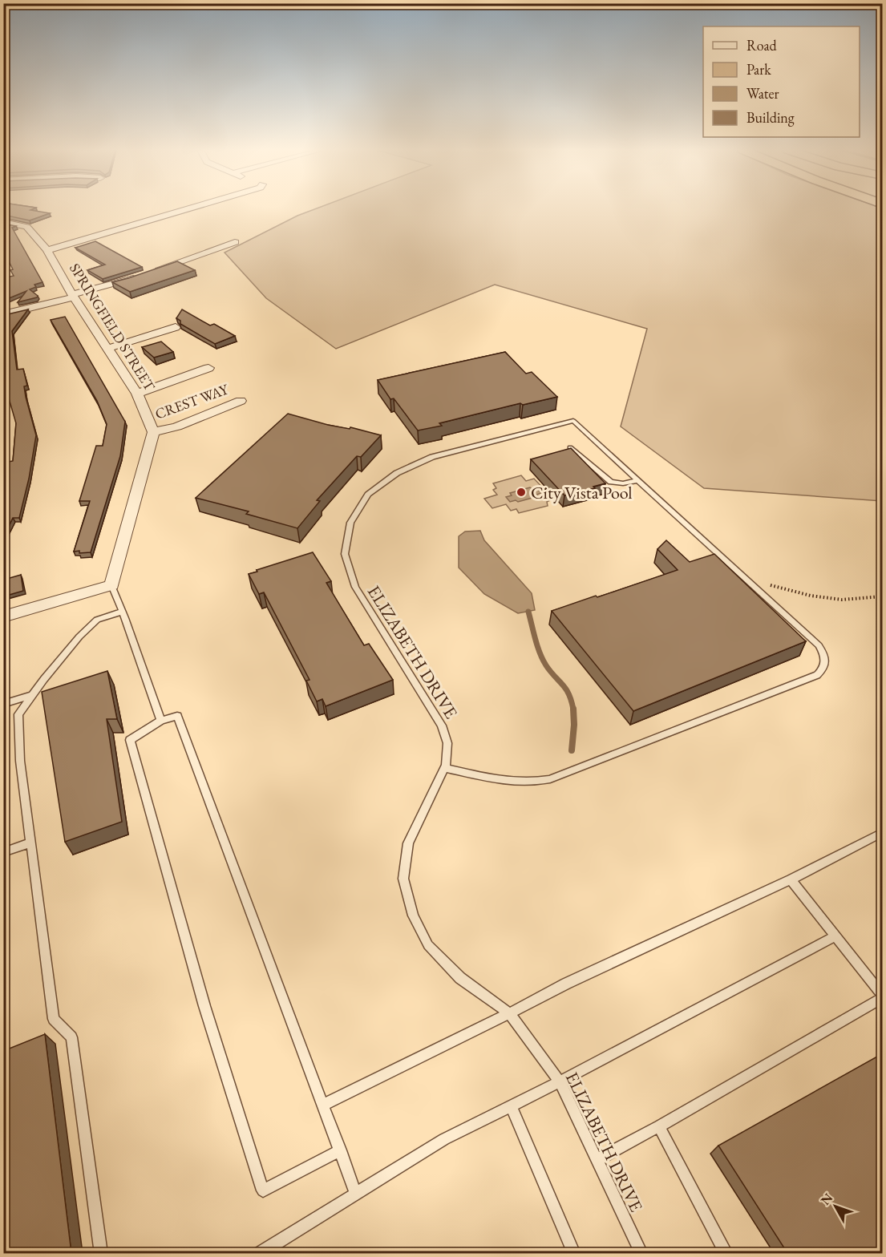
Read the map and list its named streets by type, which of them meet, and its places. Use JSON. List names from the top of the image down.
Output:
{
  "streets": {
    "street": ["SPRINGFIELD STREET", "CREST WAY"],
    "lane": ["ELIZABETH DRIVE"]
  },
  "crossings": [
    ["SPRINGFIELD STREET", "CREST WAY"]
  ],
  "places": ["City Vista Pool"],
  "legend": [
    "Road",
    "Park",
    "Water",
    "Building"
  ],
  "north": "top left"
}
